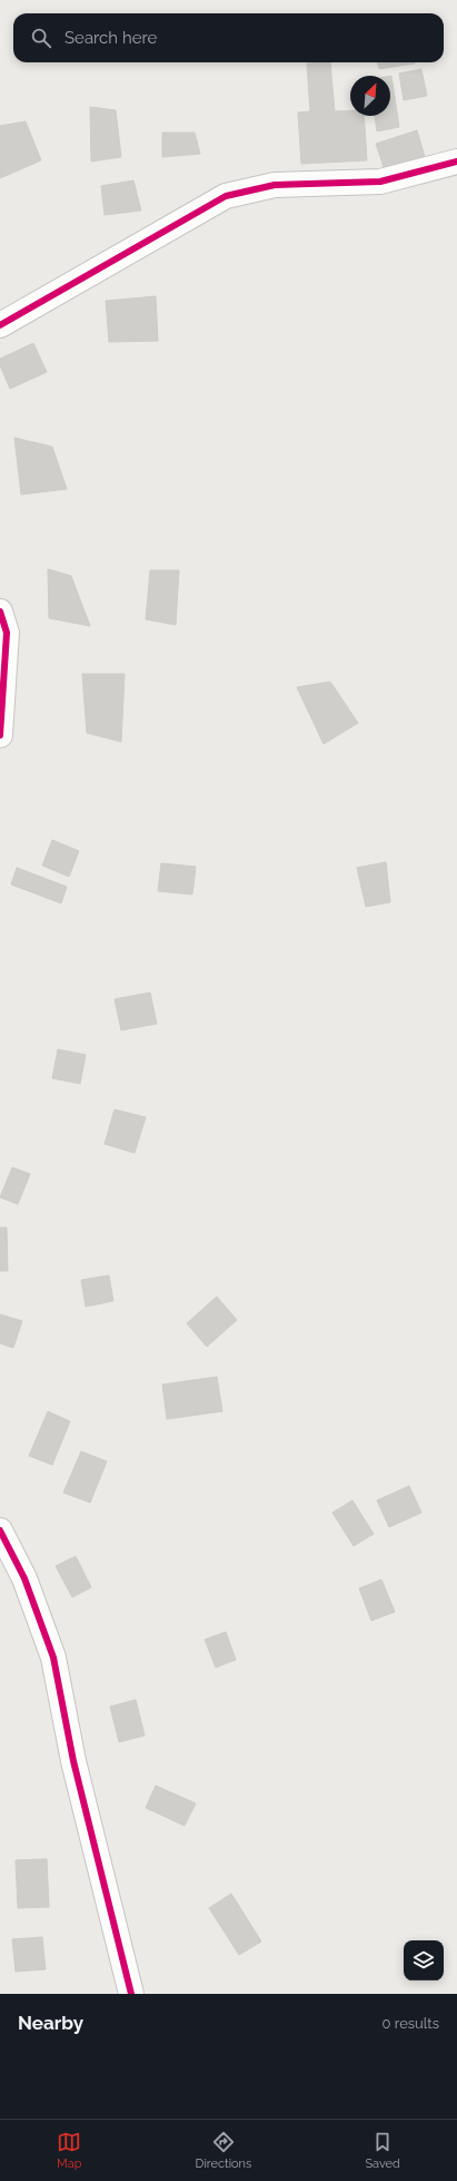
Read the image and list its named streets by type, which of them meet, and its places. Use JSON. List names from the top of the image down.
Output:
{
  "north": "top right",
  "page": {
    "search": "Search here",
    "heading": ["Nearby", "0 results"],
    "nav": ["Map", "Directions", "Saved"]
  }
}
